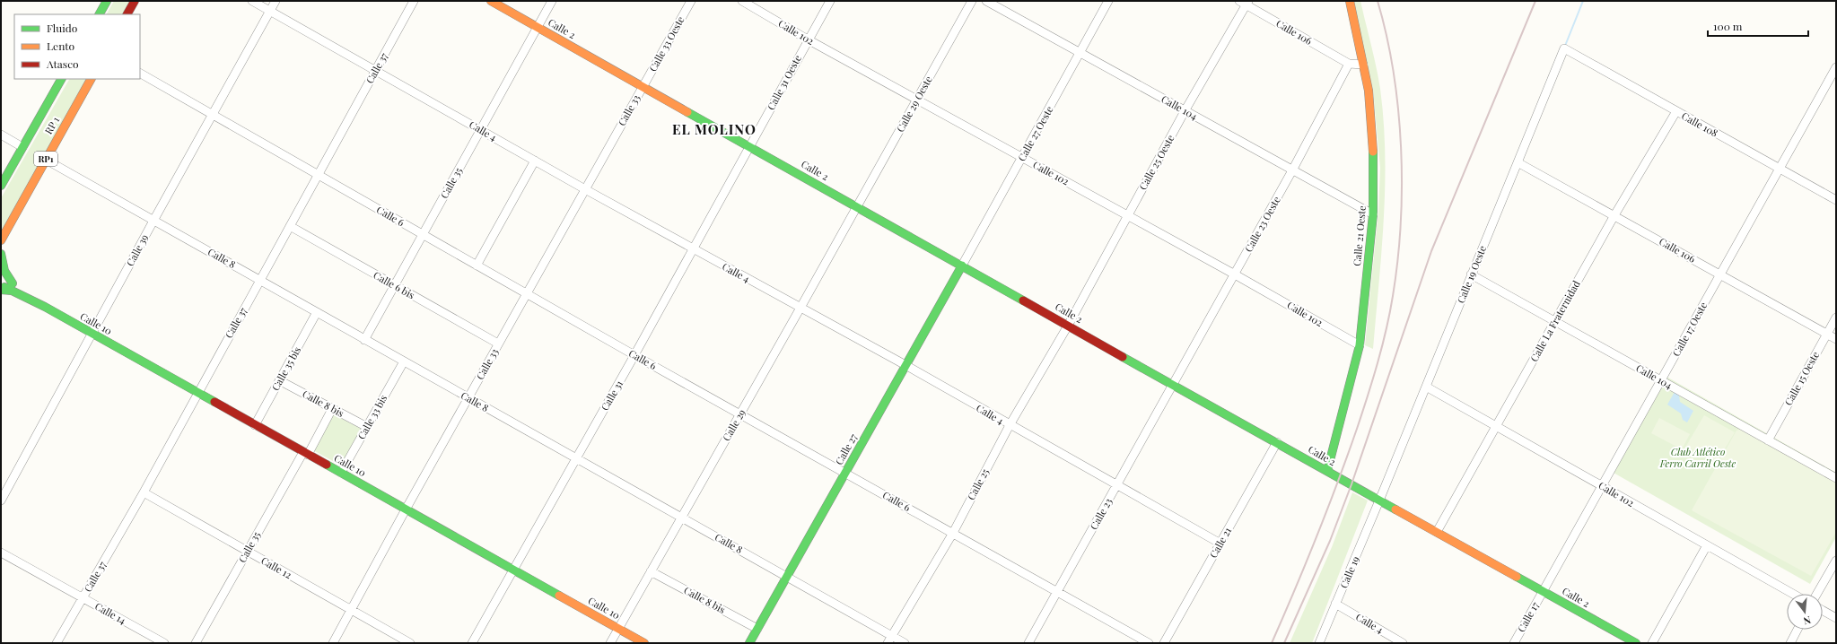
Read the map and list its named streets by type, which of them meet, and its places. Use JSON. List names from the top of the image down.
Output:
{
  "streets": {
    "street": [
      "Calle 2",
      "Calle 102",
      "Calle 106",
      "Calle 33 Oeste",
      "Calle 37",
      "Calle 31 Oeste",
      "Calle 29 Oeste",
      "Calle 104",
      "Calle 33",
      "Calle 108",
      "RP 1",
      "Calle 4",
      "Calle 27 Oeste",
      "RP1",
      "Calle 25 Oeste",
      "Calle 35",
      "Calle 6",
      "Calle 23 Oeste",
      "Calle 21 Oeste",
      "Calle 39",
      "Calle 8",
      "Calle 19 Oeste",
      "Calle 6 bis",
      "Calle La Fraternidad",
      "Calle 10",
      "Calle 17 Oeste",
      "Calle 35 bis",
      "Calle 15 Oeste",
      "Calle 31",
      "Calle 8 bis",
      "Calle 33 bis",
      "Calle 29",
      "Calle 27",
      "Calle 25",
      "Calle 23",
      "Calle 21",
      "Calle 12",
      "Calle 19",
      "Calle 14",
      "Calle 17"
    ]
  },
  "crossings": [
    ["Calle 2", "Calle 33 Oeste"],
    ["Calle 2", "Calle 31 Oeste"],
    ["Calle 2", "Calle 29 Oeste"],
    ["Calle 2", "Calle 33"],
    ["Calle 2", "Calle 27 Oeste"],
    ["Calle 2", "Calle 25 Oeste"],
    ["Calle 2", "Calle 35"],
    ["Calle 2", "Calle 23 Oeste"],
    ["Calle 2", "Calle 21 Oeste"],
    ["Calle 2", "Calle 19 Oeste"],
    ["Calle 2", "Calle La Fraternidad"],
    ["Calle 2", "Calle 17 Oeste"],
    ["Calle 2", "Calle 31"],
    ["Calle 2", "Calle 29"],
    ["Calle 2", "Calle 27"],
    ["Calle 2", "Calle 25"],
    ["Calle 2", "Calle 23"],
    ["Calle 2", "Calle 21"],
    ["Calle 2", "Calle 19"],
    ["Calle 2", "Calle 17"],
    ["Calle 102", "Calle 31 Oeste"],
    ["Calle 102", "Calle 29 Oeste"],
    ["Calle 102", "Calle 27 Oeste"],
    ["Calle 102", "Calle 25 Oeste"],
    ["Calle 102", "Calle 23 Oeste"],
    ["Calle 102", "Calle 21 Oeste"],
    ["Calle 102", "Calle 19 Oeste"],
    ["Calle 102", "Calle La Fraternidad"],
    ["Calle 102", "Calle 17 Oeste"],
    ["Calle 106", "Calle 25 Oeste"],
    ["Calle 106", "Calle 23 Oeste"],
    ["Calle 106", "Calle 19 Oeste"],
    ["Calle 106", "Calle La Fraternidad"],
    ["Calle 106", "Calle 17 Oeste"],
    ["Calle 106", "Calle 15 Oeste"],
    ["Calle 33 Oeste", "Calle 33"],
    ["Calle 37", "Calle 4"],
    ["Calle 37", "Calle 6"],
    ["Calle 37", "Calle 8"],
    ["Calle 37", "Calle 6 bis"],
    ["Calle 37", "Calle 10"],
    ["Calle 37", "Calle 12"],
    ["Calle 37", "Calle 14"],
    ["Calle 31 Oeste", "Calle 31"],
    ["Calle 29 Oeste", "Calle 29"],
    ["Calle 104", "Calle 27 Oeste"],
    ["Calle 104", "Calle 25 Oeste"],
    ["Calle 104", "Calle 23 Oeste"],
    ["Calle 104", "Calle 21 Oeste"],
    ["Calle 104", "Calle 19 Oeste"],
    ["Calle 104", "Calle La Fraternidad"],
    ["Calle 104", "Calle 17 Oeste"],
    ["Calle 104", "Calle 15 Oeste"],
    ["Calle 33", "Calle 4"],
    ["Calle 33", "Calle 6"],
    ["Calle 33", "Calle 8"],
    ["Calle 33", "Calle 6 bis"],
    ["Calle 33", "Calle 10"],
    ["Calle 33", "Calle 12"],
    ["Calle 108", "Calle 19 Oeste"],
    ["Calle 108", "Calle La Fraternidad"],
    ["Calle 108", "Calle 17 Oeste"],
    ["RP 1", "Calle 8"],
    ["Calle 4", "Calle 35"],
    ["Calle 4", "Calle 39"],
    ["Calle 4", "Calle 31"],
    ["Calle 4", "Calle 29"],
    ["Calle 4", "Calle 27"],
    ["Calle 4", "Calle 25"],
    ["Calle 4", "Calle 23"],
    ["Calle 4", "Calle 21"],
    ["Calle 4", "Calle 19"],
    ["Calle 27 Oeste", "Calle 27"],
    ["Calle 25 Oeste", "Calle 25"],
    ["Calle 35", "Calle 6"],
    ["Calle 35", "Calle 8"],
    ["Calle 35", "Calle 6 bis"],
    ["Calle 35", "Calle 10"],
    ["Calle 35", "Calle 8 bis"],
    ["Calle 35", "Calle 12"],
    ["Calle 6", "Calle 39"],
    ["Calle 6", "Calle 31"],
    ["Calle 6", "Calle 29"],
    ["Calle 6", "Calle 27"],
    ["Calle 6", "Calle 25"],
    ["Calle 6", "Calle 23"],
    ["Calle 23 Oeste", "Calle 23"],
    ["Calle 39", "Calle 8"],
    ["Calle 39", "Calle 10"],
    ["Calle 8", "Calle 35 bis"],
    ["Calle 8", "Calle 31"],
    ["Calle 8", "Calle 33 bis"],
    ["Calle 8", "Calle 29"],
    ["Calle 8", "Calle 27"],
    ["Calle 8", "Calle 25"],
    ["Calle 19 Oeste", "Calle 19"],
    ["Calle 10", "Calle 35 bis"],
    ["Calle 10", "Calle 31"],
    ["Calle 10", "Calle 33 bis"],
    ["Calle 10", "Calle 29"],
    ["Calle 17 Oeste", "Calle 17"],
    ["Calle 35 bis", "Calle 8 bis"],
    ["Calle 8 bis", "Calle 33 bis"],
    ["Calle 8 bis", "Calle 29"],
    ["Calle 8 bis", "Calle 27"]
  ],
  "districts": ["EL MOLINO"],
  "parks": ["Club Atlético Ferro Carril Oeste"],
  "legend": ["Fluido", "Lento", "Atasco"],
  "scale_bar": "100 m",
  "north": "bottom"
}
